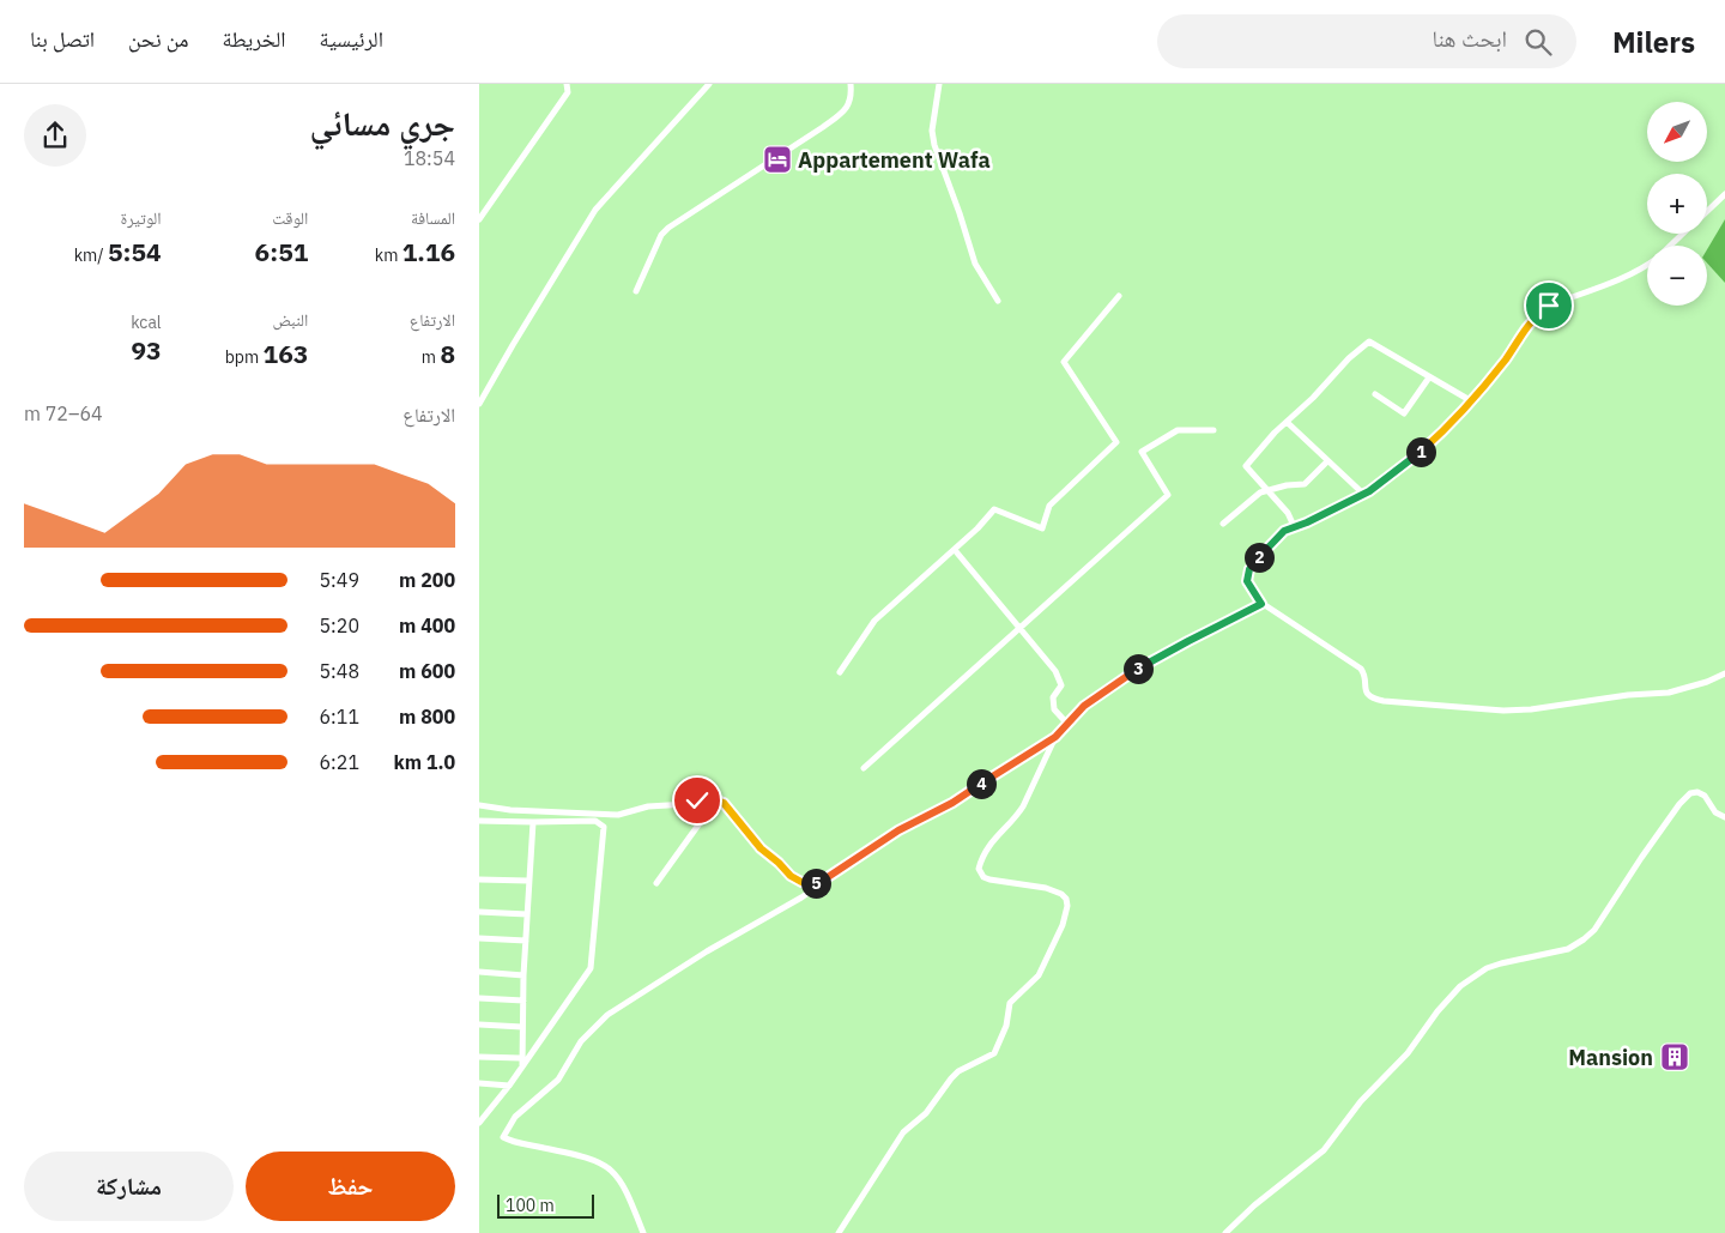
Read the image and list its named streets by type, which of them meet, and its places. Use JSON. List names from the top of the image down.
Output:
{
  "places": {
    "hotel": ["Appartement Wafa"],
    "building": ["Mansion"]
  },
  "scale_bar": "100 m",
  "north": "bottom left",
  "page": {
    "header": "Milers",
    "search": "ابحث هنا",
    "nav": [
      "الرئيسية",
      "الخريطة",
      "من نحن",
      "اتصل بنا"
    ],
    "heading": ["جري مسائي", "18:54"],
    "map_buttons": ["+", "−"],
    "stats": [
      ["المسافة", "1.16 km"],
      ["الوقت", "6:51"],
      ["الوتيرة", "5:54 /km"],
      ["الارتفاع", "8 m"],
      ["النبض", "163 bpm"],
      ["kcal", "93"]
    ],
    "chart": ["الارتفاع", "64–72 m"],
    "pins": [
      "1",
      "2",
      "3",
      "4",
      "5"
    ],
    "list": [
      {
        "name": "200 m",
        "note": "5:49"
      },
      {
        "name": "400 m",
        "note": "5:20"
      },
      {
        "name": "600 m",
        "note": "5:48"
      },
      {
        "name": "800 m",
        "note": "6:11"
      },
      {
        "name": "1.0 km",
        "note": "6:21"
      }
    ],
    "buttons": ["حفظ", "مشاركة"],
    "scale": "100 m"
  }
}
